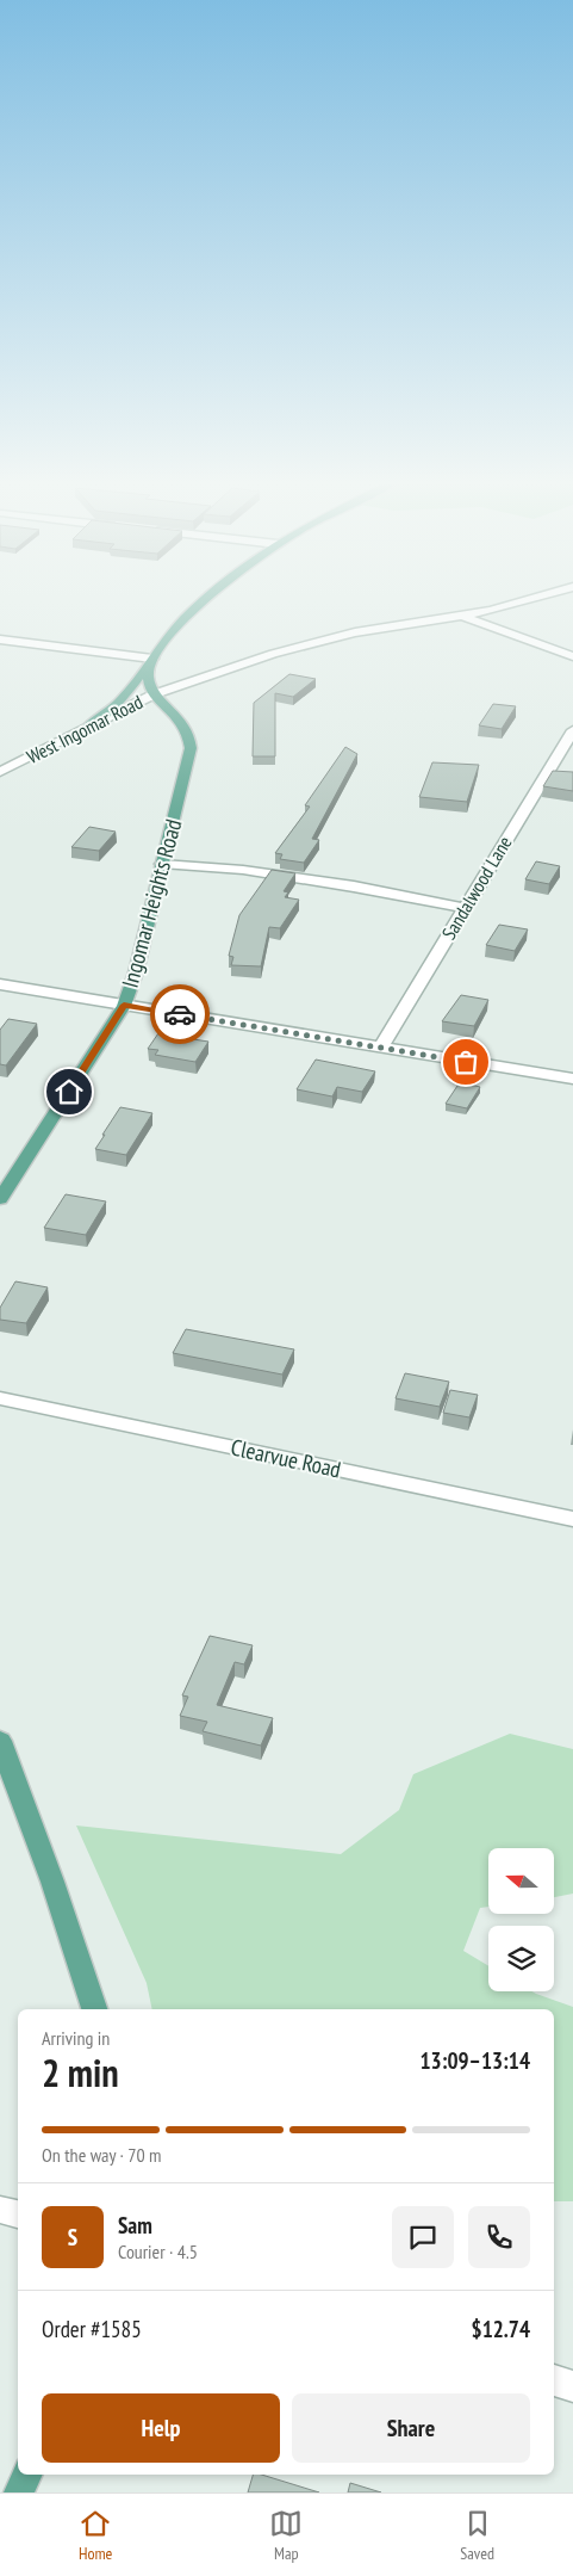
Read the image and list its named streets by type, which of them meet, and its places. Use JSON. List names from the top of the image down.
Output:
{
  "streets": {
    "main road": ["West Ingomar Road", "Ingomar Heights Road"],
    "street": ["Sandalwood Lane", "Clearvue Road"]
  },
  "crossings": [
    ["West Ingomar Road", "Ingomar Heights Road"]
  ],
  "north": "left",
  "page": {
    "heading": ["2 min", "Arriving in", "13:09–13:14"],
    "panel": [
      "Sam",
      "Courier · 4.5",
      "Order #1585",
      "$12.74"
    ],
    "bar": "On the way · 70 m",
    "round": "S",
    "buttons": ["Help", "Share"],
    "tabs": ["Home", "Map", "Saved"]
  }
}
